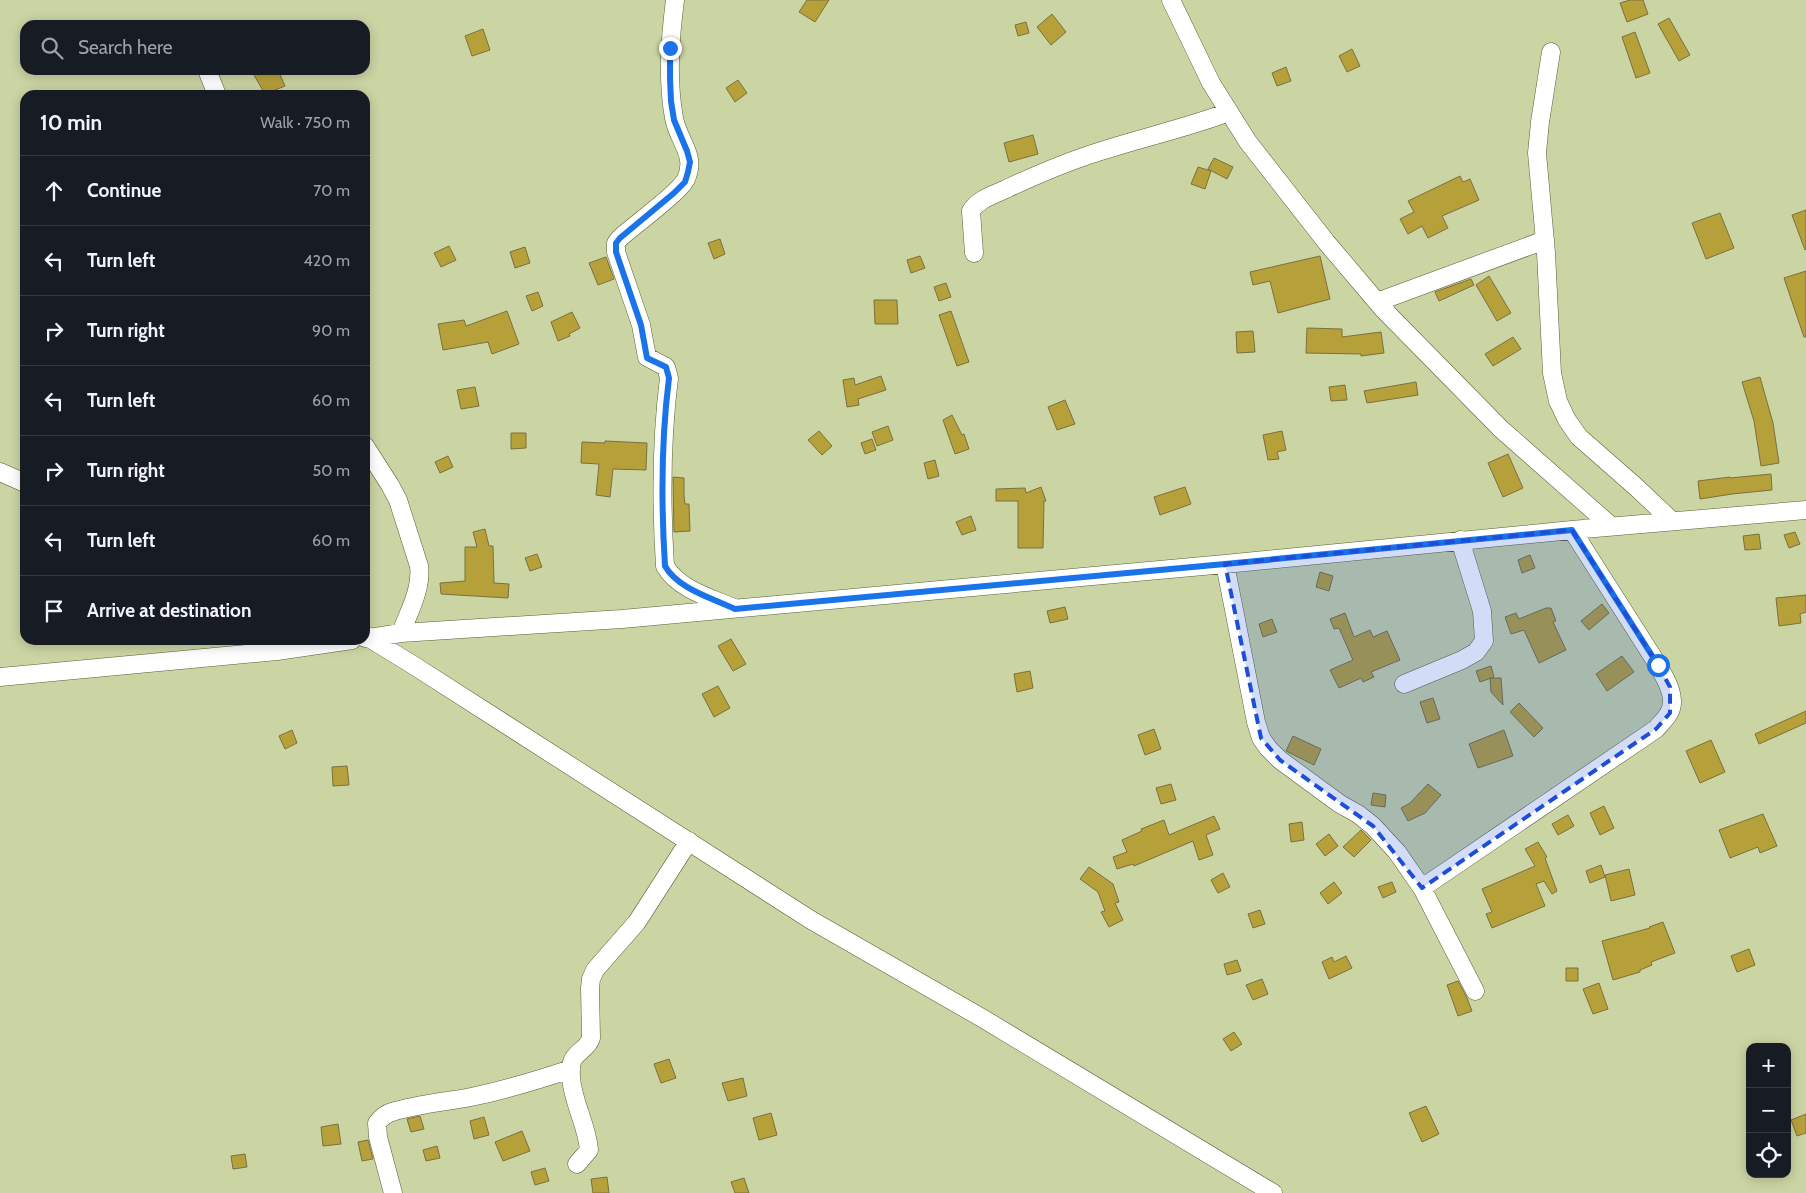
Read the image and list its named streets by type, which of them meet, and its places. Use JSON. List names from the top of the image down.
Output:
{
  "page": {
    "search": "Search here",
    "heading": ["10 min", "Walk · 750 m"],
    "list": [
      ["Continue", "70 m"],
      ["Turn left", "420 m"],
      ["Turn right", "90 m"],
      ["Turn left", "60 m"],
      ["Turn right", "50 m"],
      ["Turn left", "60 m"],
      "Arrive at destination"
    ],
    "map_buttons": ["+", "−"]
  }
}
